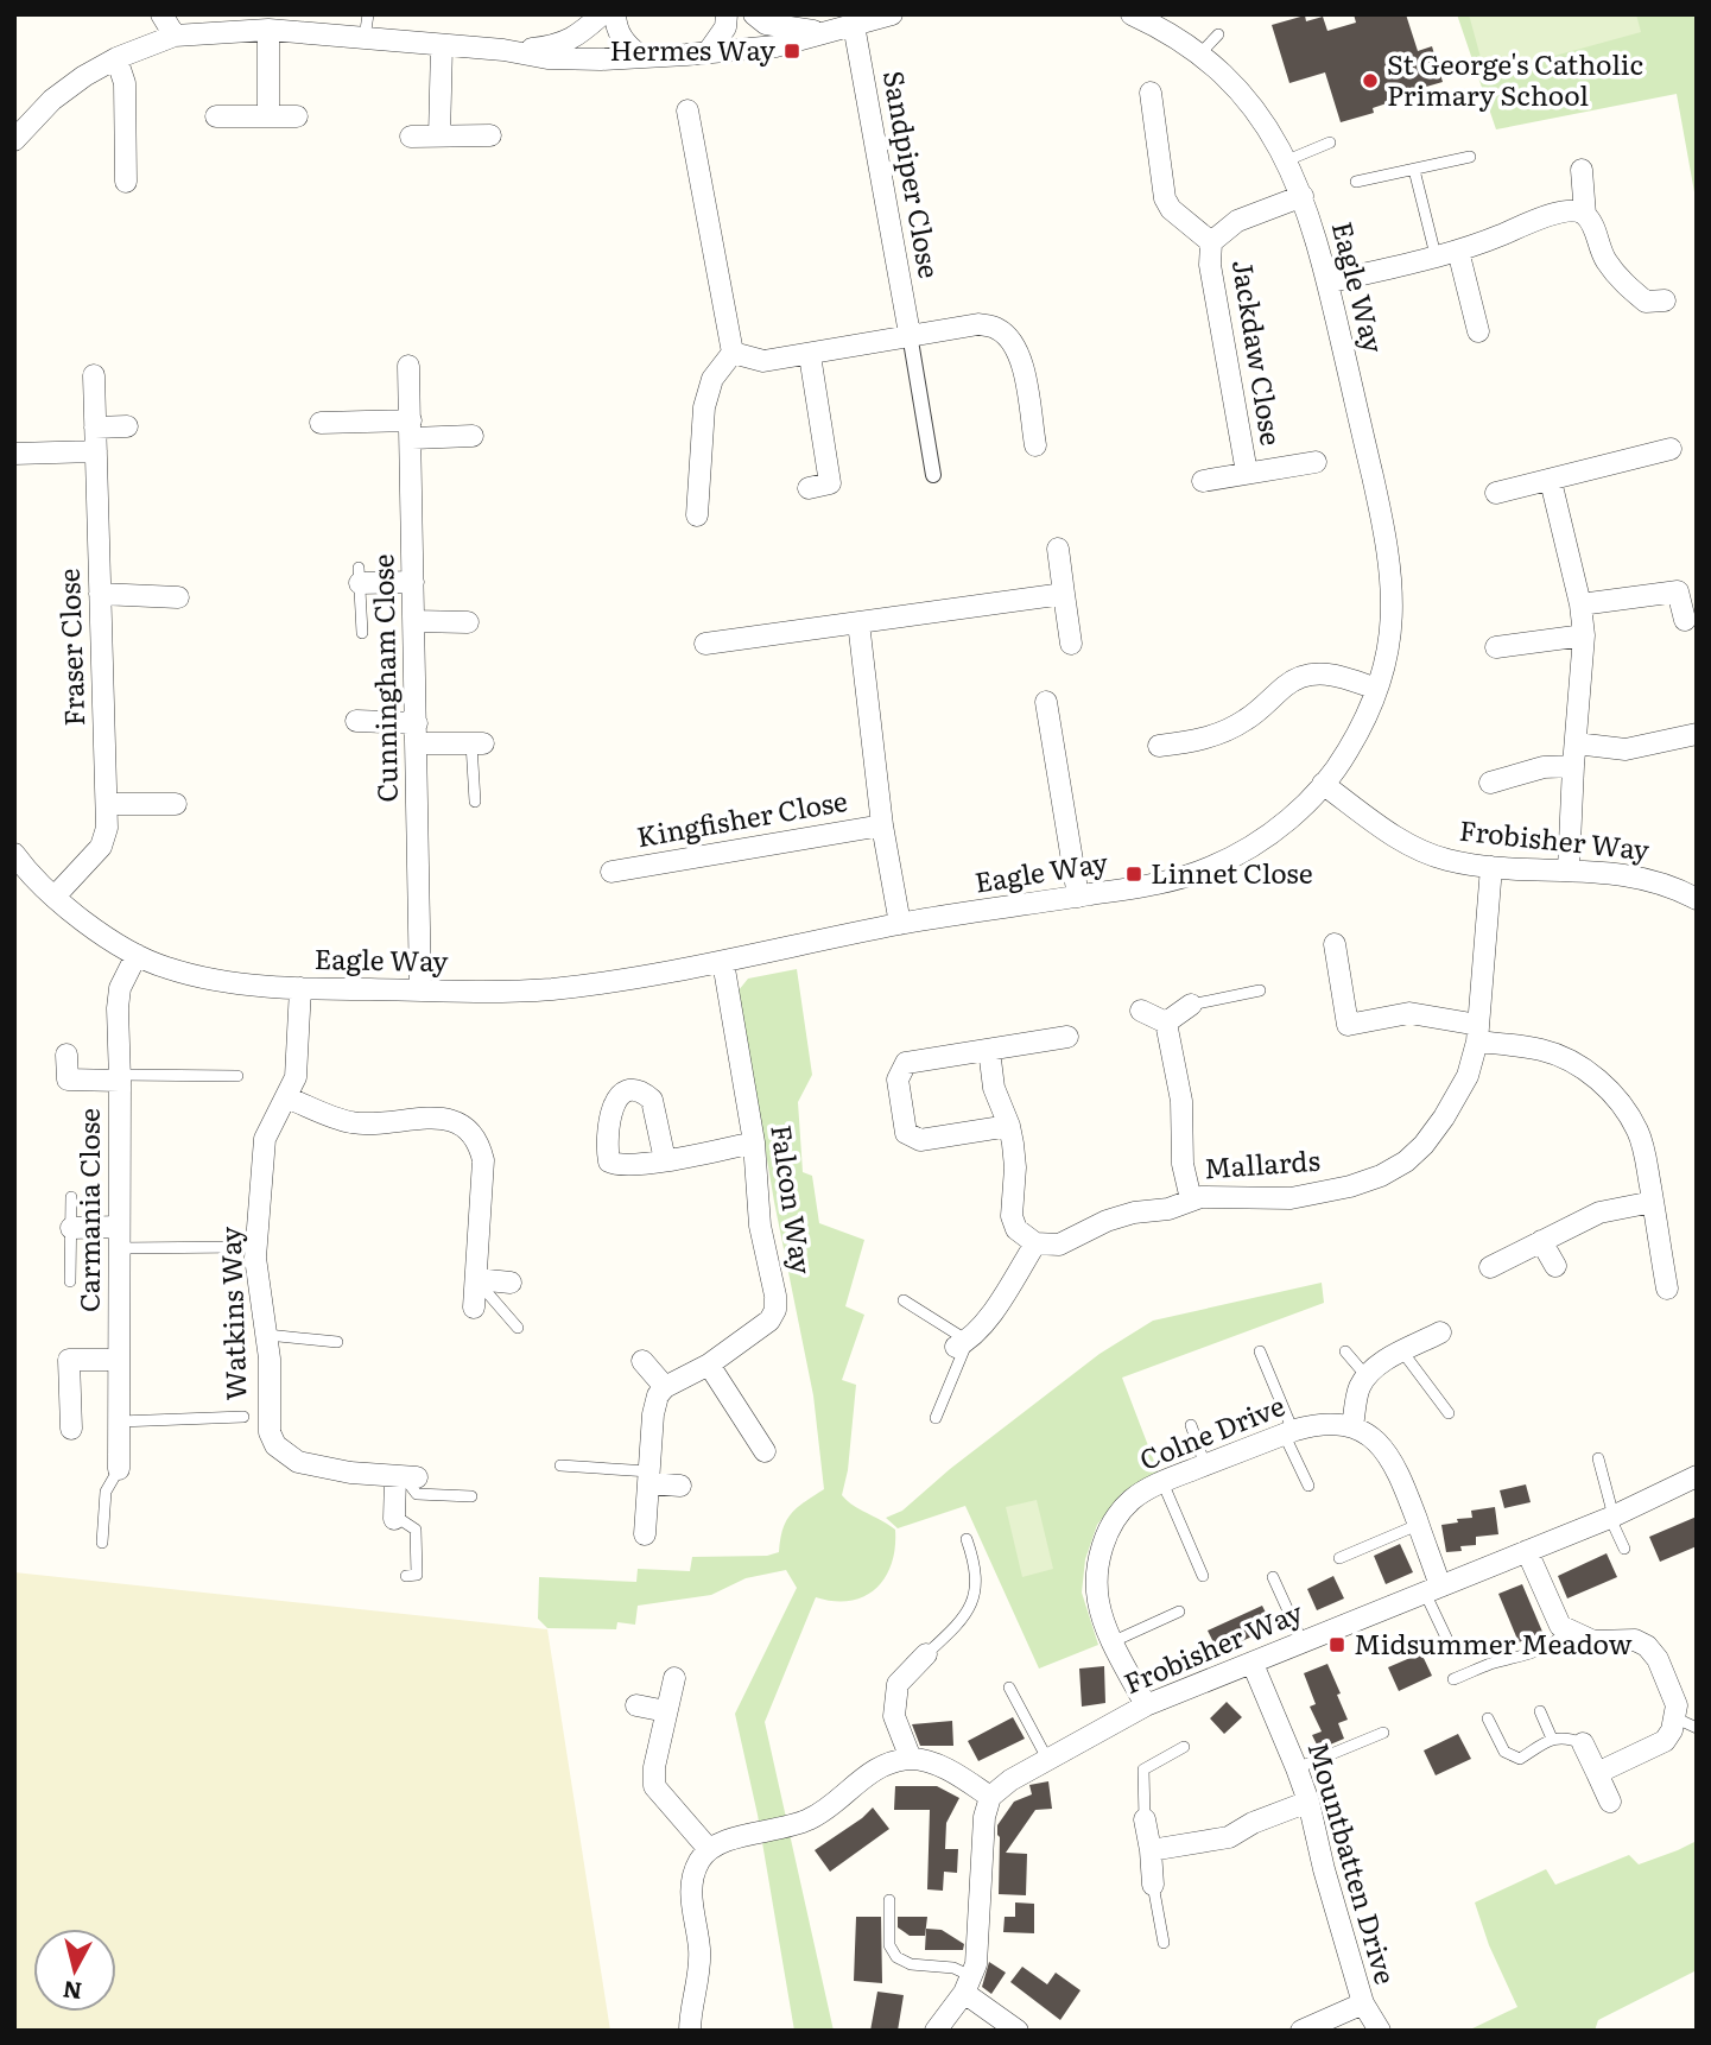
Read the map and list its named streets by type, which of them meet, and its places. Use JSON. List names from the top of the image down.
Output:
{
  "streets": {
    "street": [
      "Sandpiper Close",
      "Eagle Way",
      "Jackdaw Close",
      "Fraser Close",
      "Cunningham Close",
      "Kingfisher Close",
      "Frobisher Way",
      "Mallards",
      "Falcon Way",
      "Carmania Close",
      "Watkins Way",
      "Colne Drive",
      "Mountbatten Drive"
    ]
  },
  "crossings": [
    ["Eagle Way", "Jackdaw Close"],
    ["Eagle Way", "Fraser Close"],
    ["Eagle Way", "Cunningham Close"],
    ["Eagle Way", "Kingfisher Close"],
    ["Eagle Way", "Frobisher Way"],
    ["Eagle Way", "Falcon Way"],
    ["Eagle Way", "Carmania Close"],
    ["Eagle Way", "Watkins Way"],
    ["Frobisher Way", "Mallards"],
    ["Frobisher Way", "Colne Drive"],
    ["Frobisher Way", "Mountbatten Drive"]
  ],
  "places": {
    "transit": ["Hermes Way", "Linnet Close", "Midsummer Meadow"],
    "other": ["St George's Catholic Primary School"]
  },
  "north": "bottom"
}
